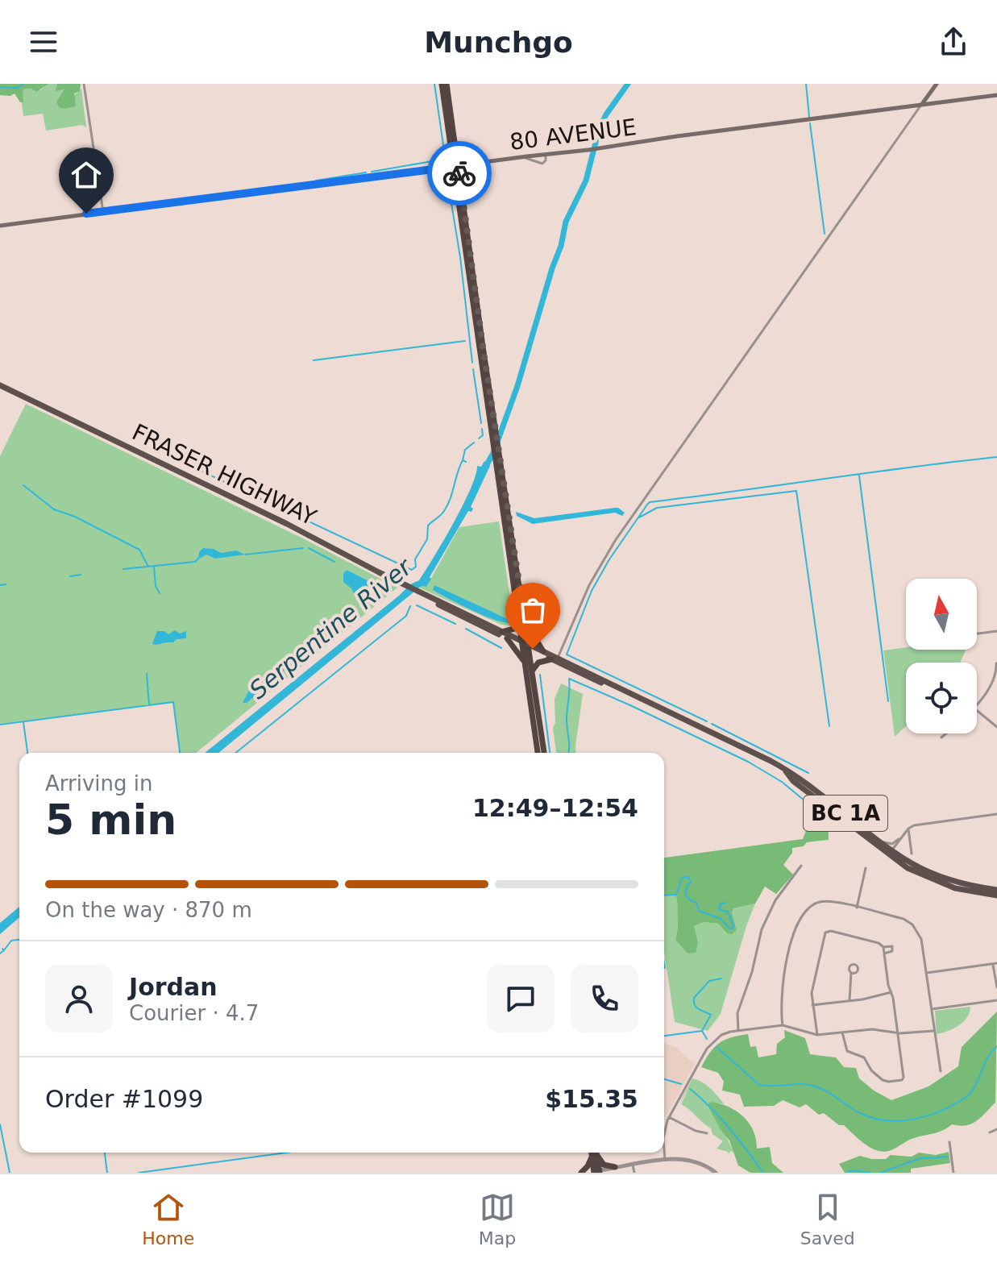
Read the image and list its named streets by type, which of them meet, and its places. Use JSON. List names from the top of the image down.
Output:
{
  "streets": {
    "main road": ["80 AVENUE", "FRASER HIGHWAY", "BC 1A"]
  },
  "water": ["Serpentine River"],
  "north": "top",
  "page": {
    "header": "Munchgo",
    "heading": ["5 min", "Arriving in", "12:49–12:54"],
    "panel": [
      "Jordan",
      "Courier · 4.7",
      "Order #1099",
      "$15.35"
    ],
    "bar": "On the way · 870 m",
    "tabs": ["Home", "Map", "Saved"]
  }
}
